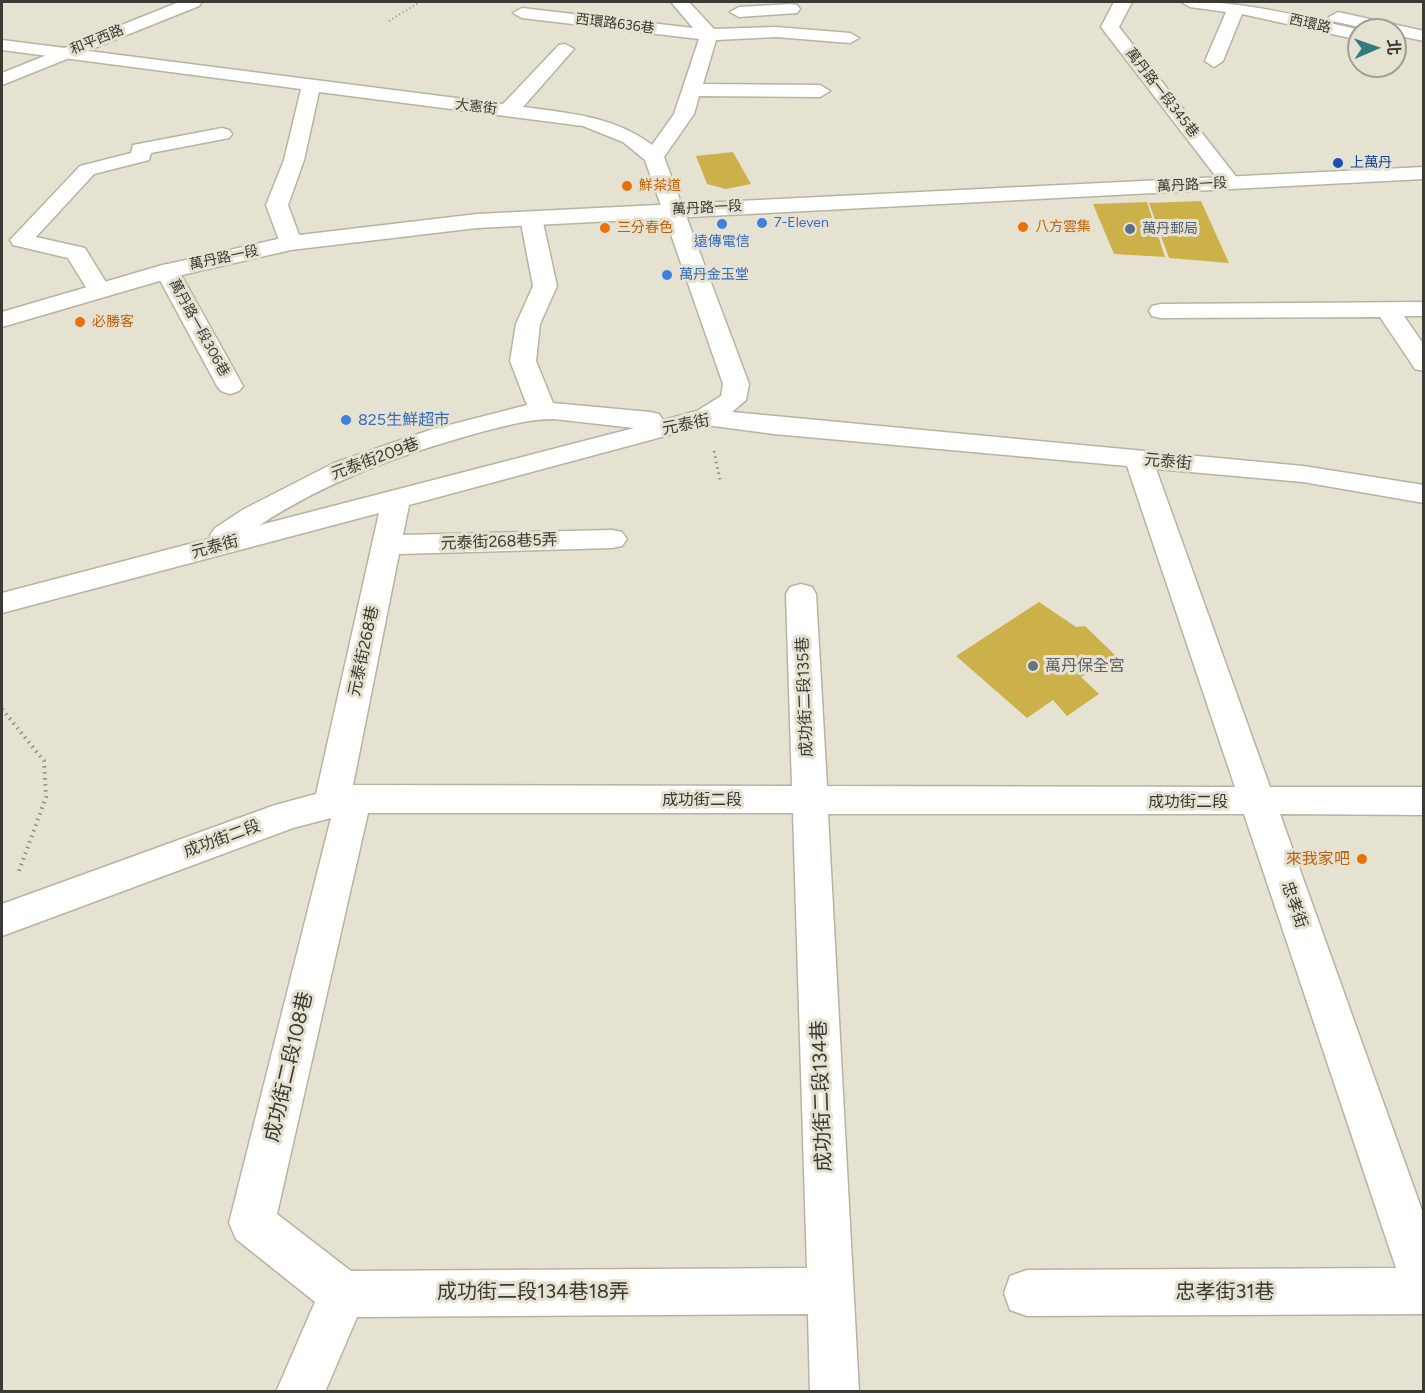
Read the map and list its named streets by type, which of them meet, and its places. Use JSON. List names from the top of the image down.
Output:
{
  "streets": {
    "street": [
      "西環路636巷",
      "西環路",
      "和平西路",
      "萬丹路一段345巷",
      "大憲街",
      "萬丹路一段",
      "萬丹路一段306巷",
      "元泰街",
      "元泰街209巷",
      "元泰街268巷5弄",
      "元泰街268巷",
      "成功街二段135巷",
      "成功街二段",
      "忠孝街",
      "成功街二段108巷",
      "成功街二段134巷",
      "成功街二段134巷18弄",
      "忠孝街31巷"
    ]
  },
  "crossings": [
    ["和平西路", "大憲街"],
    ["萬丹路一段345巷", "萬丹路一段"],
    ["萬丹路一段", "萬丹路一段306巷"],
    ["元泰街", "元泰街209巷"],
    ["元泰街", "元泰街268巷"],
    ["元泰街", "忠孝街"],
    ["元泰街268巷5弄", "元泰街268巷"],
    ["元泰街268巷", "成功街二段"],
    ["元泰街268巷", "成功街二段108巷"],
    ["成功街二段135巷", "成功街二段"],
    ["成功街二段135巷", "成功街二段134巷"],
    ["成功街二段", "忠孝街"],
    ["成功街二段", "成功街二段108巷"],
    ["成功街二段", "成功街二段134巷"],
    ["成功街二段108巷", "成功街二段134巷18弄"],
    ["成功街二段134巷", "成功街二段134巷18弄"]
  ],
  "places": [
    "上萬丹",
    "鮮茶道",
    "7-Eleven",
    "遠傳電信",
    "八方雲集",
    "三分春色",
    "萬丹郵局",
    "萬丹金玉堂",
    "必勝客",
    "825生鮮超市",
    "萬丹保全宮",
    "來我家吧"
  ],
  "north": "right"
}
